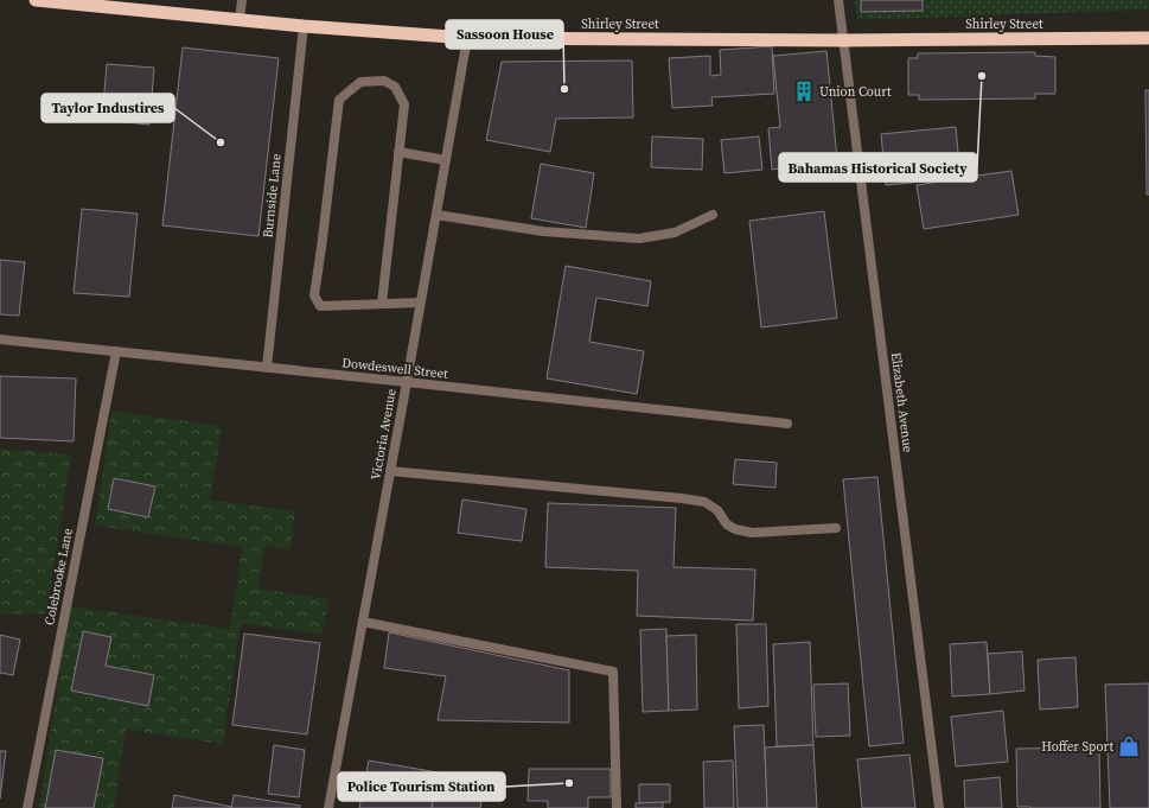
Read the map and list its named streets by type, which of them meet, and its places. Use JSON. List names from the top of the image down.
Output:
{
  "streets": {
    "highway": ["Shirley Street"],
    "street": [
      "Burnside Lane",
      "Dowdeswell Street",
      "Elizabeth Avenue",
      "Victoria Avenue",
      "Colebrooke Lane"
    ]
  },
  "crossings": [
    ["Shirley Street", "Burnside Lane"],
    ["Shirley Street", "Elizabeth Avenue"],
    ["Shirley Street", "Victoria Avenue"],
    ["Burnside Lane", "Dowdeswell Street"],
    ["Dowdeswell Street", "Victoria Avenue"],
    ["Dowdeswell Street", "Colebrooke Lane"]
  ],
  "places": {
    "other": [
      "Bahamas Historical Society",
      "Sassoon House",
      "Taylor Industires",
      "Police Tourism Station"
    ],
    "building": ["Union Court"],
    "shop": ["Hoffer Sport"]
  }
}
